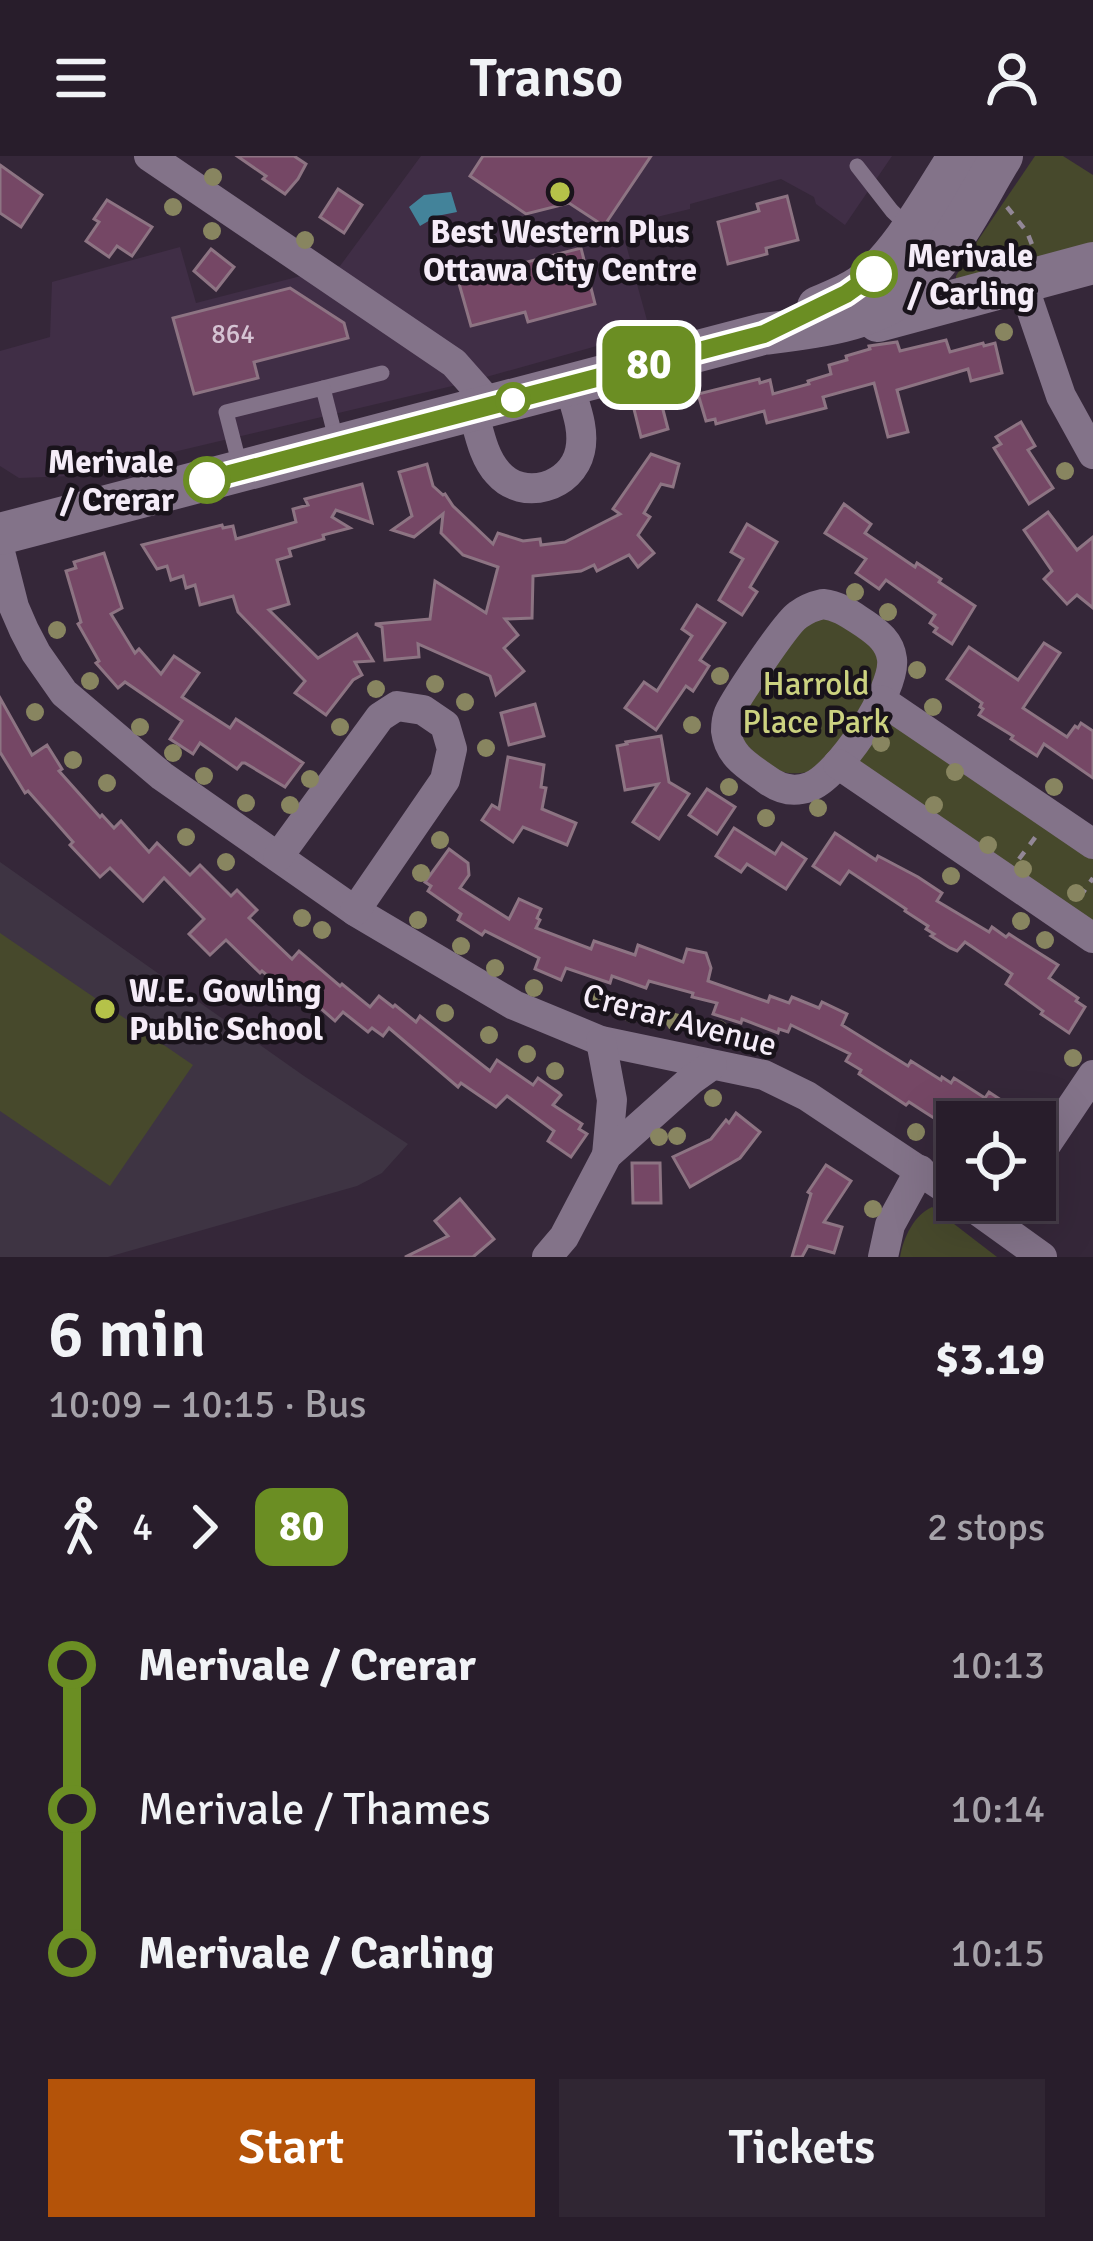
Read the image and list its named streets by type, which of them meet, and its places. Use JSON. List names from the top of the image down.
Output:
{
  "streets": {
    "street": ["Crerar Avenue"]
  },
  "parks": ["Harrold Place Park"],
  "places": [
    "Best Western Plus Ottawa City Centre",
    "Merivale / Carling",
    "Merivale / Crerar",
    "W.E. Gowling Public School"
  ],
  "lines": ["bus line 80"],
  "house_numbers": ["864"],
  "page": {
    "header": "Transo",
    "on_map": "80",
    "heading": ["6 min", "10:09 – 10:15 · Bus", "$3.19"],
    "legs": ["4", "80", "2 stops"],
    "list": [
      {
        "name": "Merivale / Crerar",
        "value": "10:13"
      },
      {
        "name": "Merivale / Thames",
        "value": "10:14"
      },
      {
        "name": "Merivale / Carling",
        "value": "10:15"
      }
    ],
    "buttons": ["Start", "Tickets"]
  }
}
